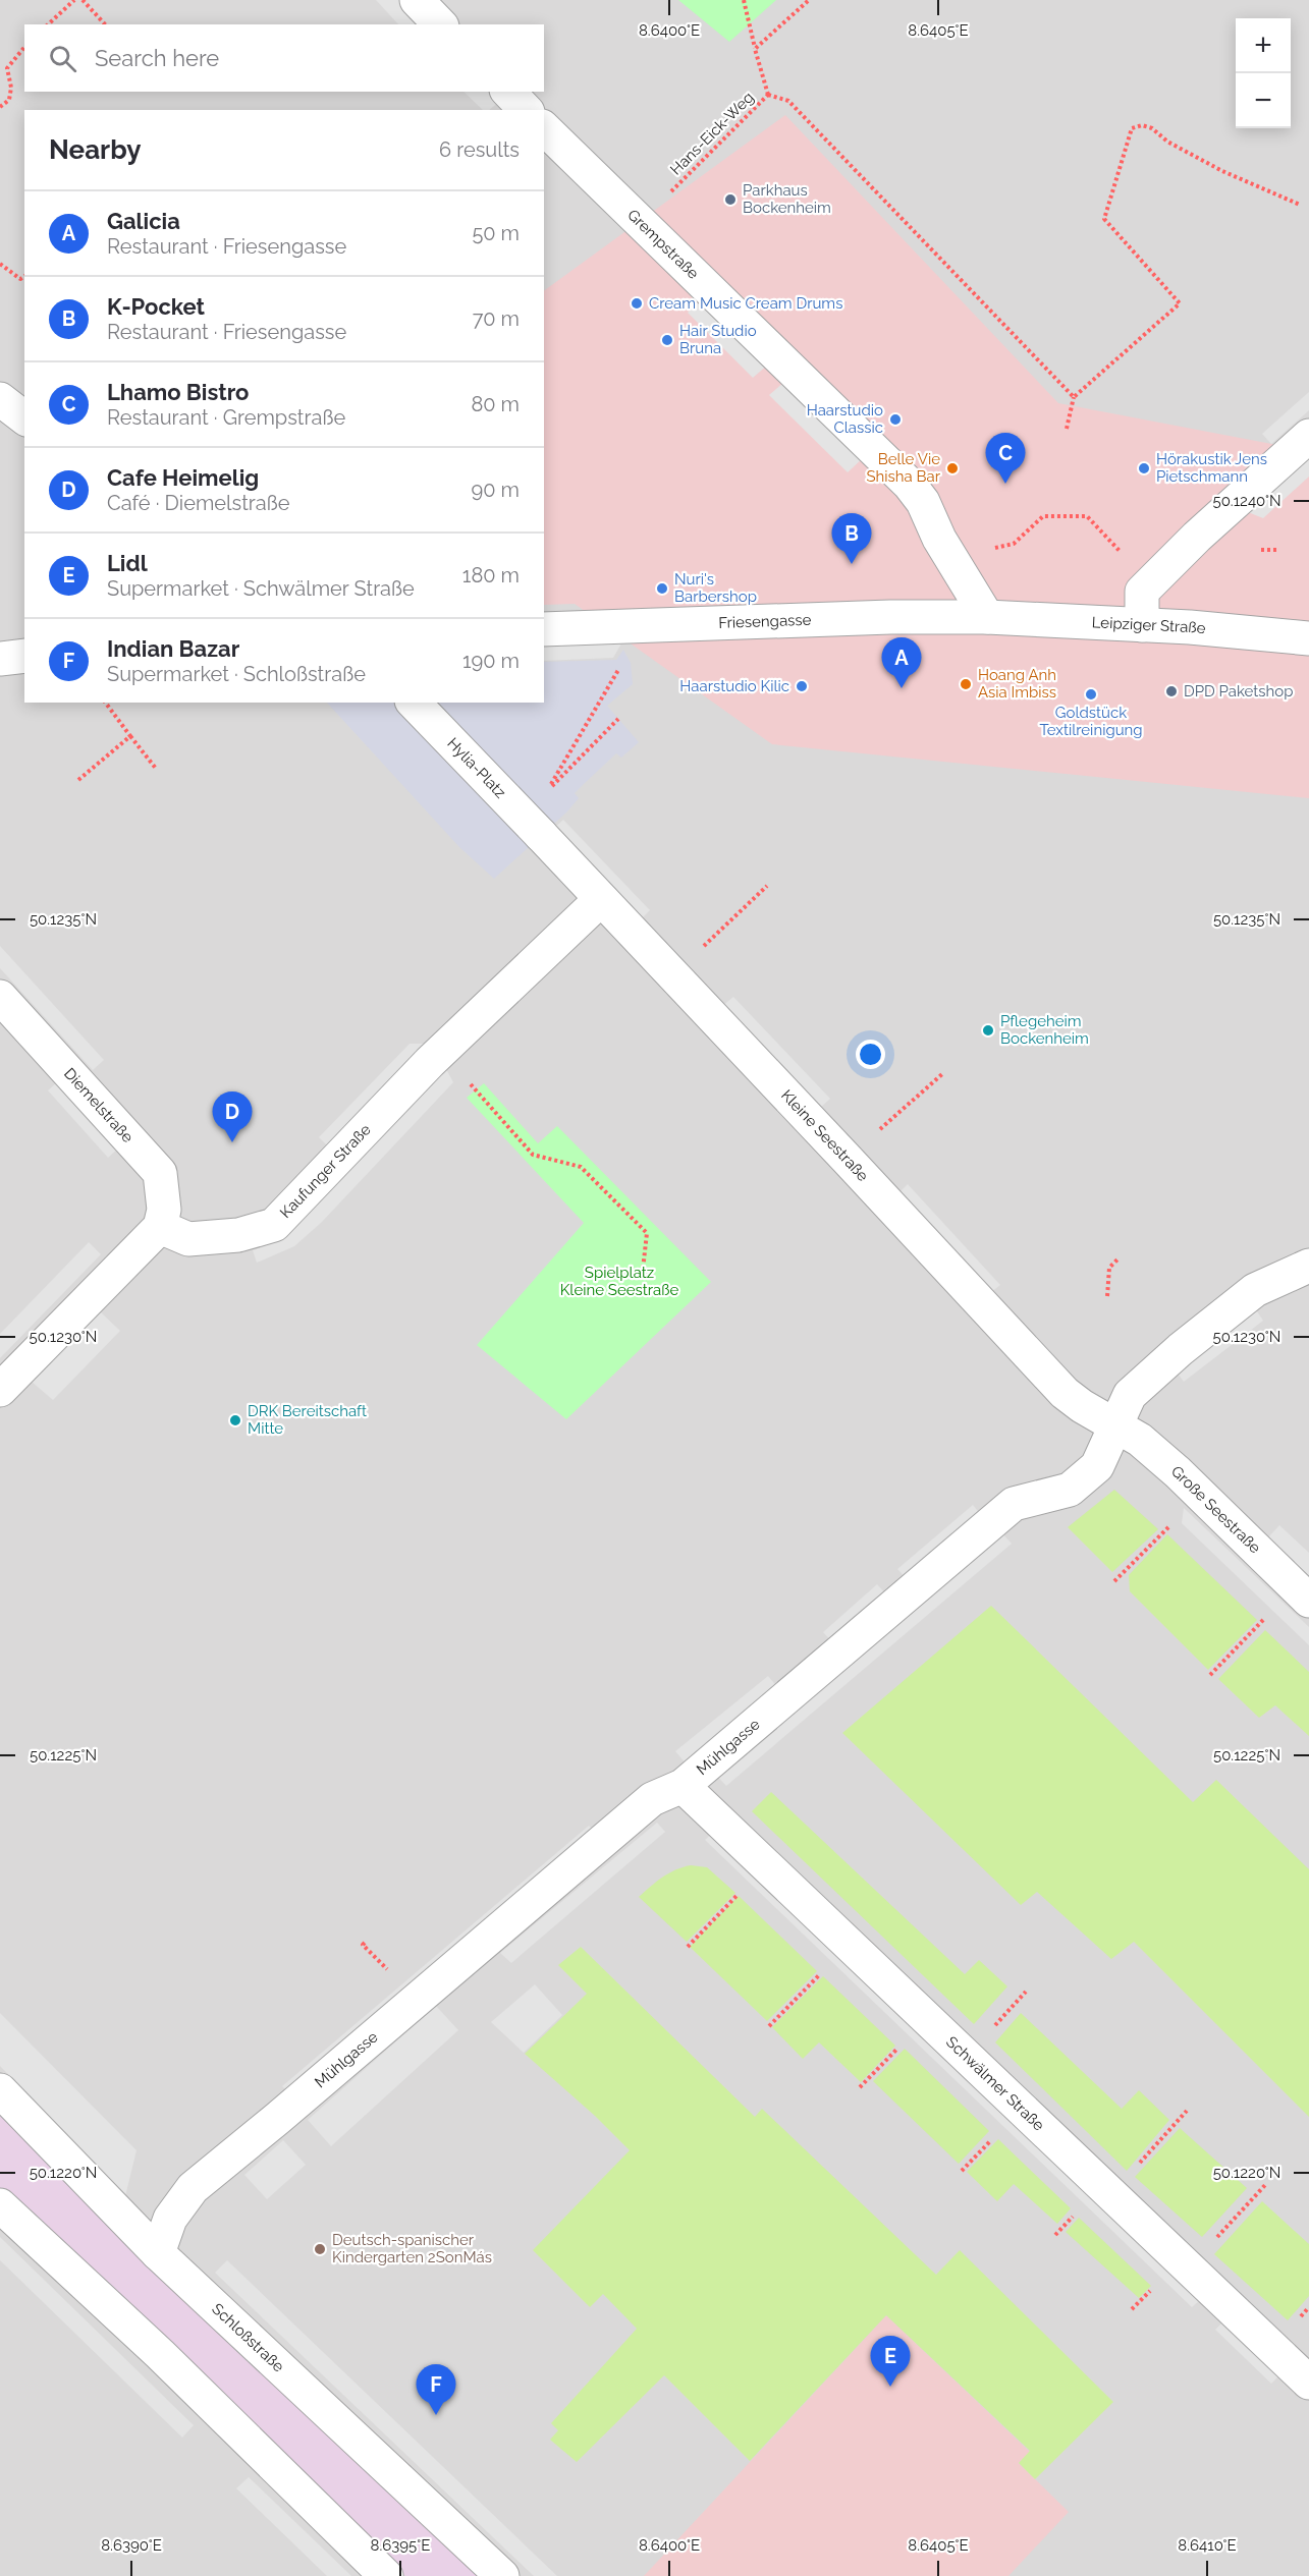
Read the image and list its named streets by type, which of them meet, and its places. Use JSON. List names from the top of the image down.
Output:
{
  "streets": {
    "street": [
      "Grempstraße",
      "Friesengasse",
      "Leipziger Straße",
      "Hylia-Platz",
      "Diemelstraße",
      "Kleine Seestraße",
      "Kaufunger Straße",
      "Große Seestraße",
      "Mühlgasse",
      "Schwälmer Straße",
      "Schloßstraße"
    ],
    "path": ["Hans-Eick-Weg"]
  },
  "crossings": [
    ["Grempstraße", "Friesengasse"],
    ["Grempstraße", "Leipziger Straße"],
    ["Friesengasse", "Leipziger Straße"],
    ["Hylia-Platz", "Kleine Seestraße"],
    ["Diemelstraße", "Kaufunger Straße"],
    ["Kleine Seestraße", "Kaufunger Straße"],
    ["Kleine Seestraße", "Große Seestraße"],
    ["Kleine Seestraße", "Mühlgasse"],
    ["Große Seestraße", "Mühlgasse"],
    ["Mühlgasse", "Schwälmer Straße"],
    ["Mühlgasse", "Schloßstraße"]
  ],
  "parks": ["Spielplatz Kleine Seestraße"],
  "places": [
    "Parkhaus Bockenheim",
    "Cream Music Cream Drums",
    "Hair Studio Bruna",
    "Haarstudio Classic",
    "Belle Vie Shisha Bar",
    "Hörakustik Jens Pietschmann",
    "Nuri's Barbershop",
    "Hoang Anh Asia Imbiss",
    "Haarstudio Kilic",
    "DPD Paketshop",
    "Goldstück Textilreinigung",
    "Pflegeheim Bockenheim",
    "DRK Bereitschaft Mitte",
    "Deutsch-spanischer Kindergarten 2SonMás"
  ],
  "page": {
    "map_buttons": ["+", "−"],
    "search": "Search here",
    "heading": ["Nearby", "6 results"],
    "list": [
      {
        "mark": "A",
        "name": "Galicia",
        "note": "Restaurant · Friesengasse",
        "value": "50 m"
      },
      {
        "mark": "B",
        "name": "K-Pocket",
        "note": "Restaurant · Friesengasse",
        "value": "70 m"
      },
      {
        "mark": "C",
        "name": "Lhamo Bistro",
        "note": "Restaurant · Grempstraße",
        "value": "80 m"
      },
      {
        "mark": "D",
        "name": "Cafe Heimelig",
        "note": "Café · Diemelstraße",
        "value": "90 m"
      },
      {
        "mark": "E",
        "name": "Lidl",
        "note": "Supermarket · Schwälmer Straße",
        "value": "180 m"
      },
      {
        "mark": "F",
        "name": "Indian Bazar",
        "note": "Supermarket · Schloßstraße",
        "value": "190 m"
      }
    ],
    "pins": [
      "C",
      "B",
      "A",
      "D",
      "E",
      "F"
    ]
  },
  "coordinates": [
    "8.6400°E",
    "8.6405°E",
    "50.1240°N",
    "50.1235°N",
    "50.1230°N",
    "50.1225°N",
    "50.1220°N",
    "8.6390°E",
    "8.6395°E",
    "8.6410°E"
  ]
}
